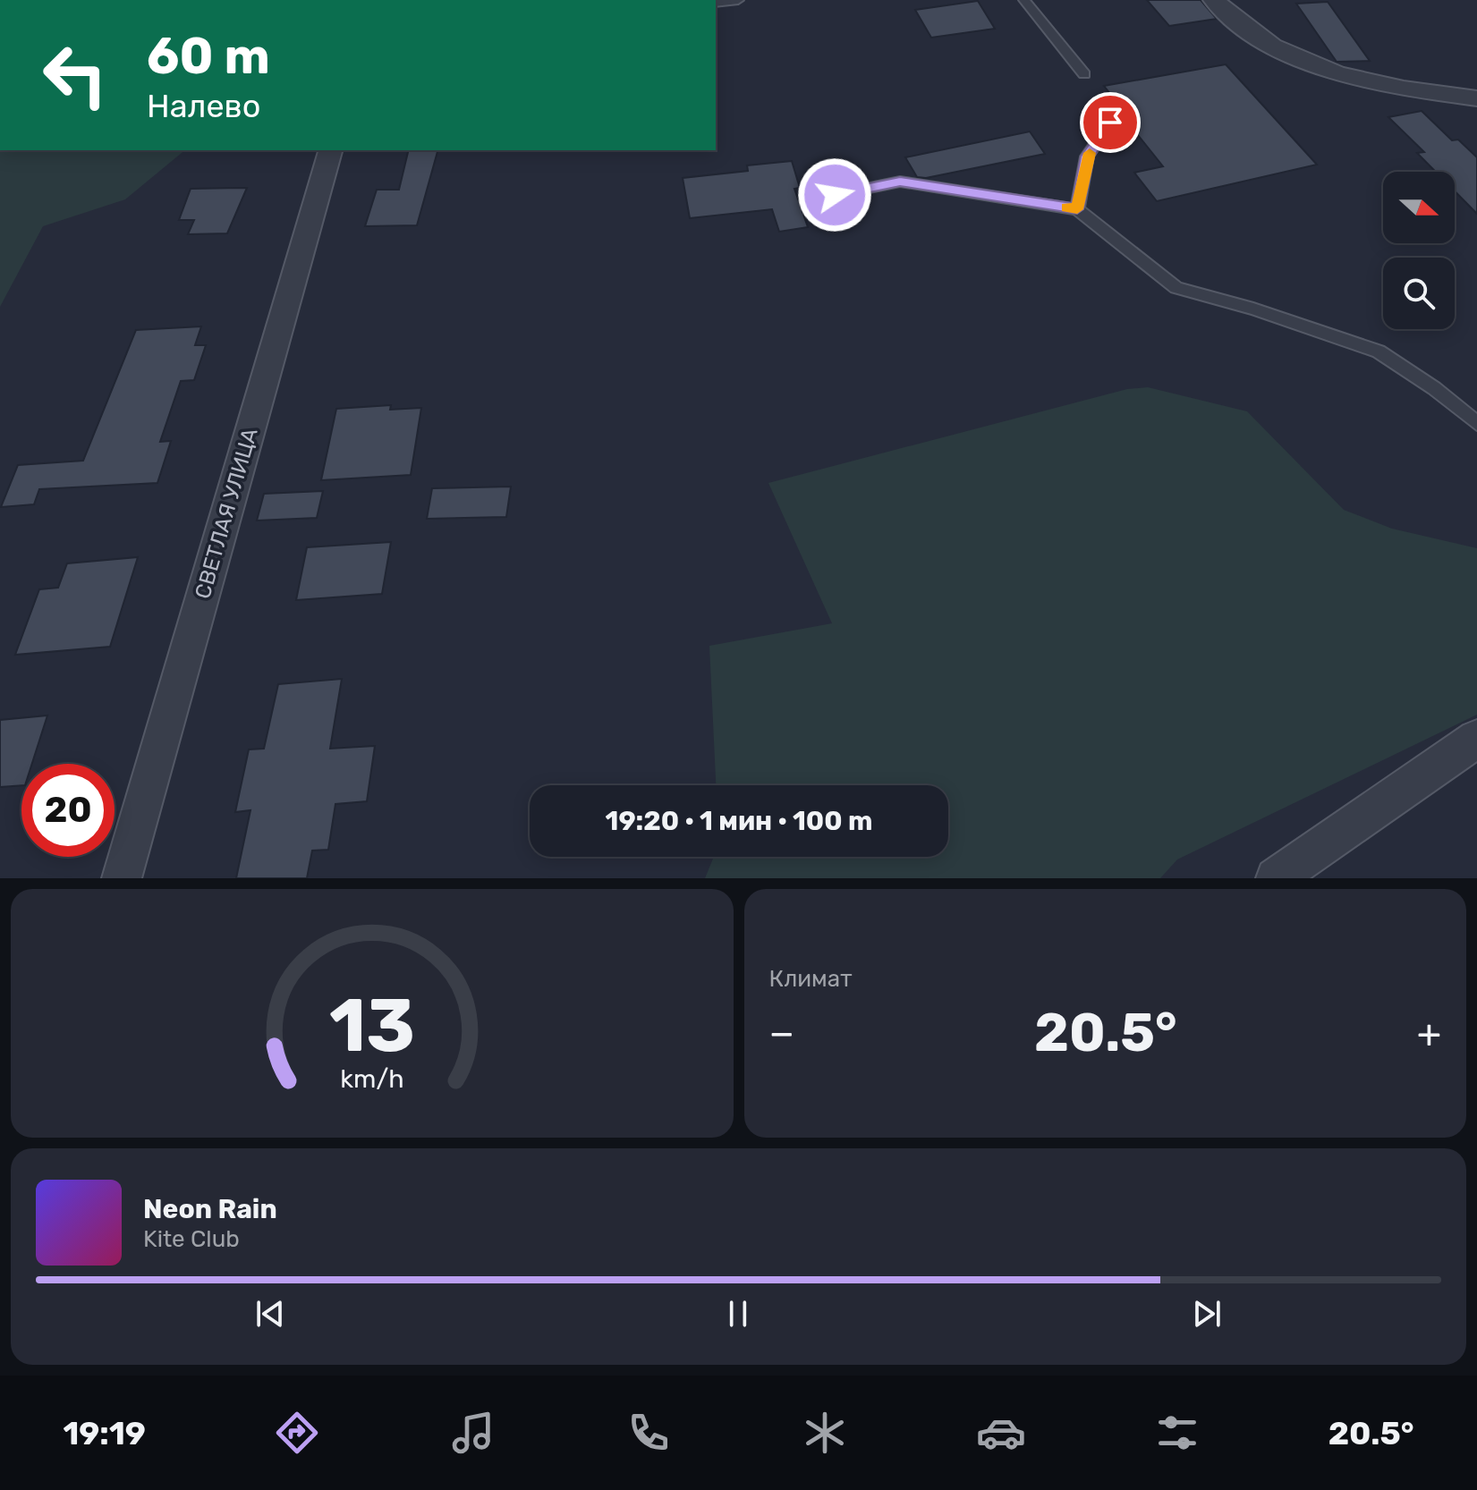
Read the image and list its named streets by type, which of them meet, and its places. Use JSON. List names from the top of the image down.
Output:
{
  "streets": {
    "street": ["СВЕТЛАЯ УЛИЦА"]
  },
  "north": "right",
  "page": {
    "turn": ["60 m", "Налево"],
    "limit": "20",
    "trip": "19:20 · 1 мин · 100 m",
    "tile": "Климат",
    "heat": ["−", "20.5°", "+"],
    "song": ["Neon Rain", "Kite Club"],
    "tabs": ["19:19", "20.5°"],
    "gauge": ["13", "km/h"]
  }
}
